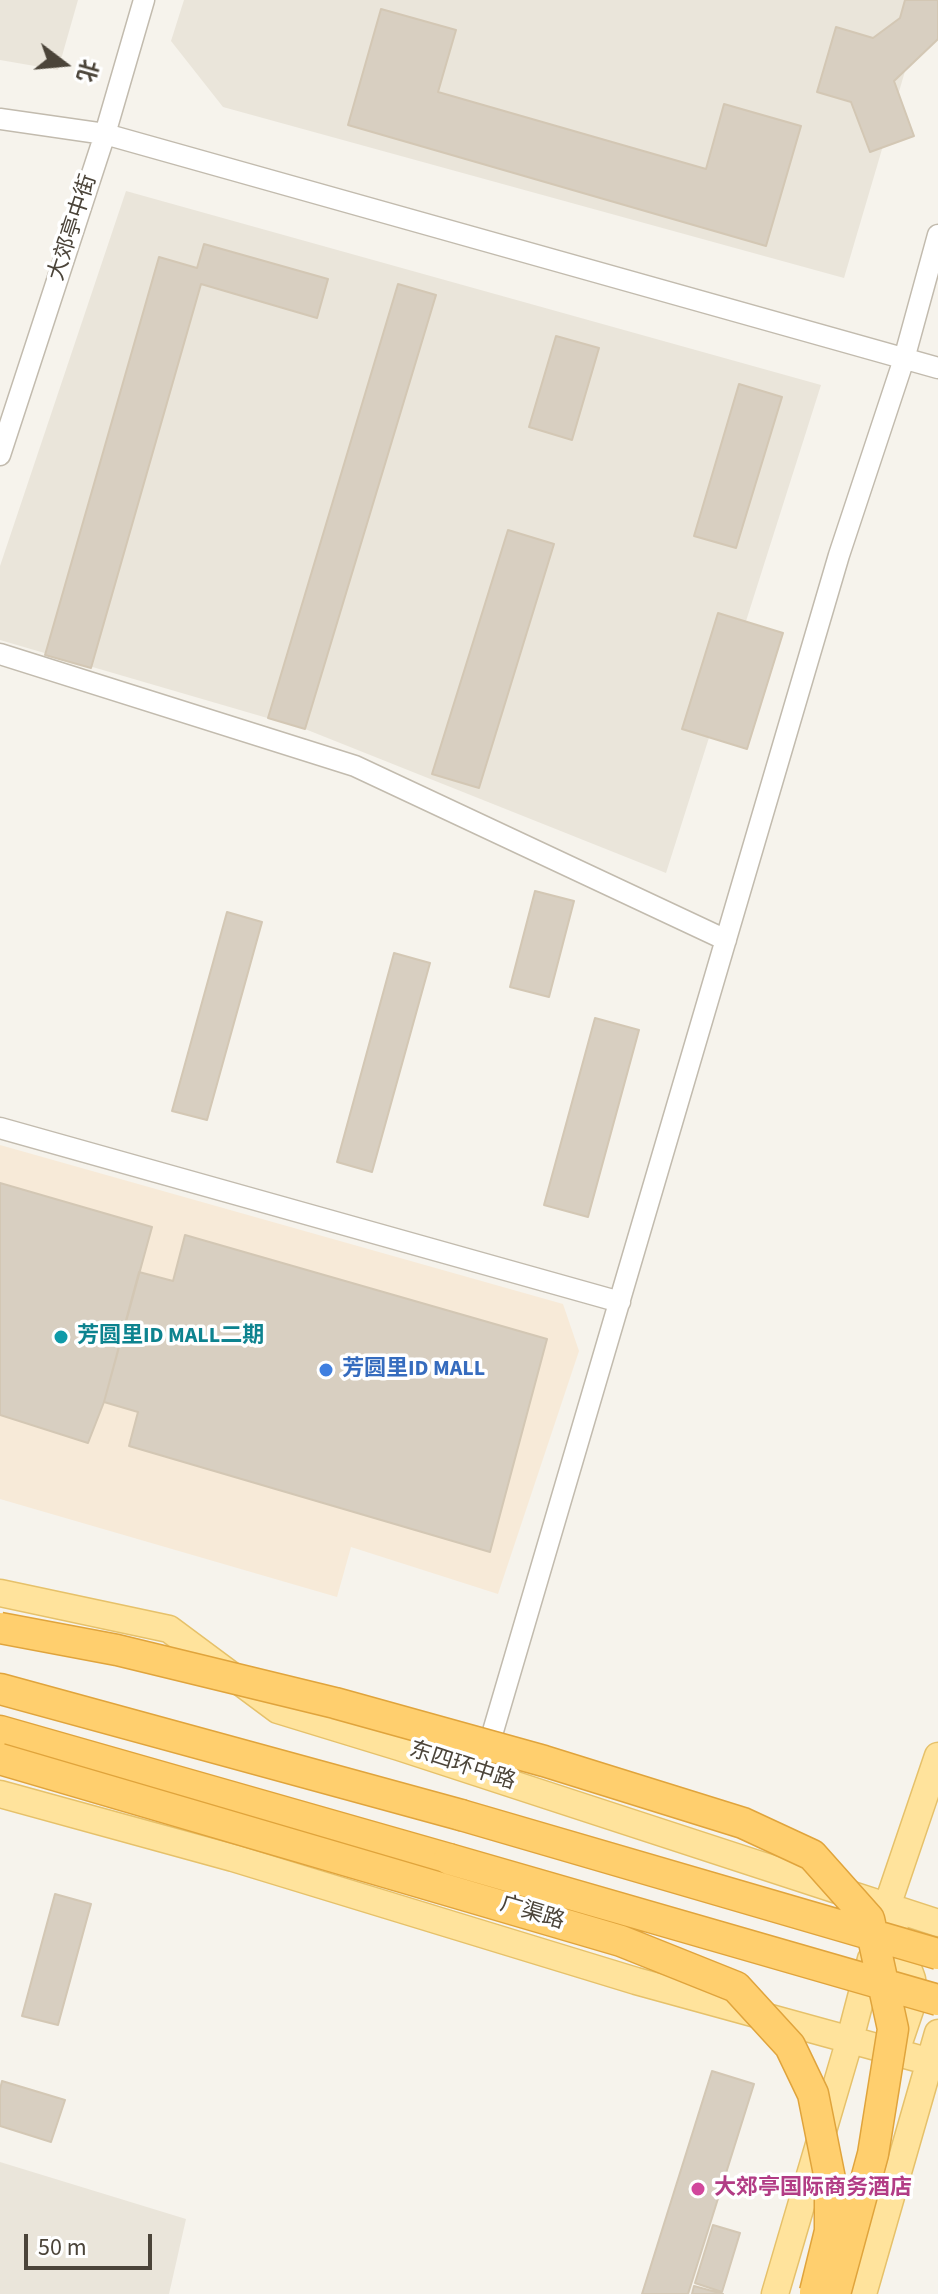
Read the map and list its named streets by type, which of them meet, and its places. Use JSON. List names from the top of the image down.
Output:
{
  "streets": {
    "highway": ["东四环中路", "广渠路"],
    "street": ["大郊亭中街"]
  },
  "places": ["芳圆里ID MALL二期", "芳圆里ID MALL", "大郊亭国际商务酒店"],
  "scale_bar": "50 m",
  "north": "right"
}
